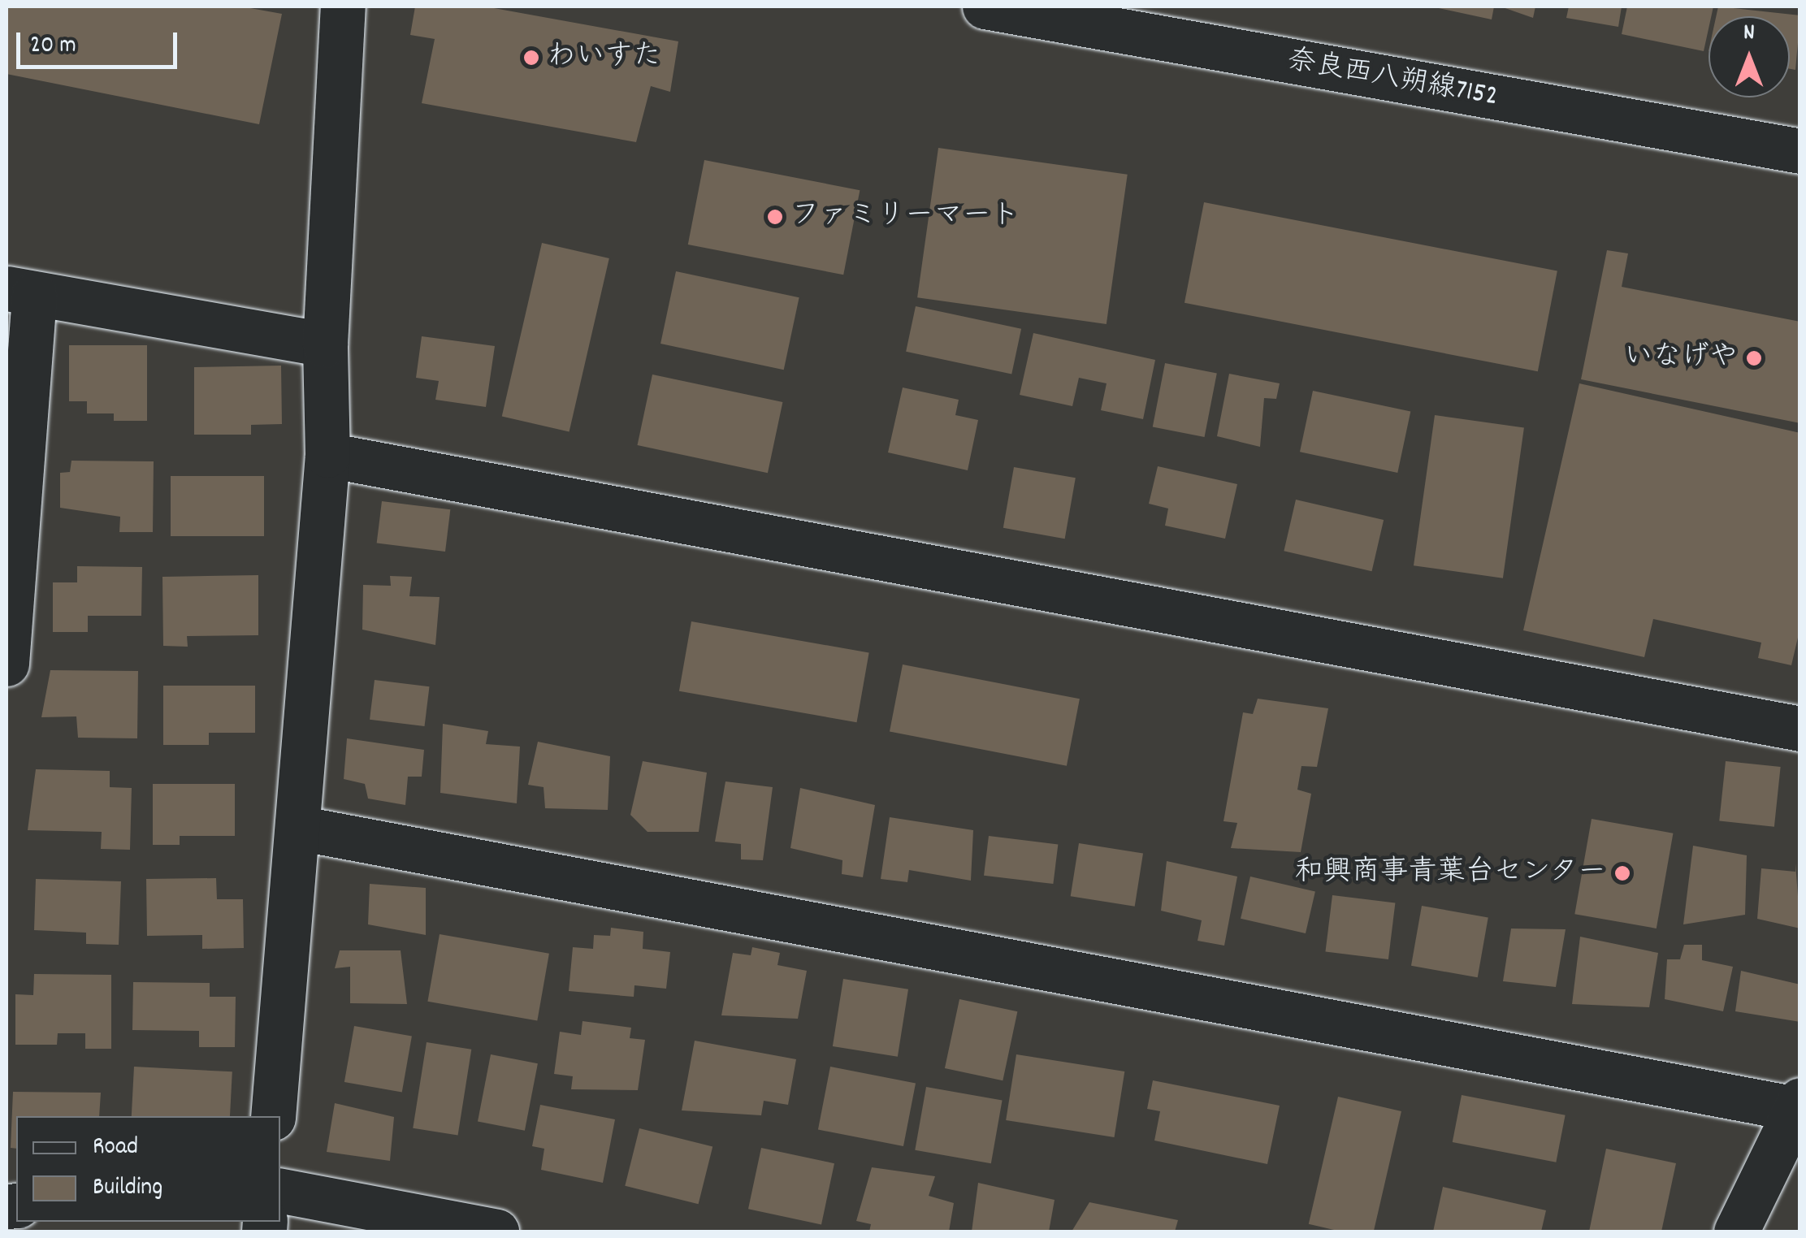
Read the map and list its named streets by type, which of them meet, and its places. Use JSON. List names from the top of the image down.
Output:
{
  "streets": {
    "street": ["奈良西八朔線7152"]
  },
  "places": [
    "わいすた",
    "ファミリーマート",
    "いなげや",
    "和興商事青葉台センター"
  ],
  "legend": ["Road", "Building"],
  "scale_bar": "20 m",
  "north": "top"
}
